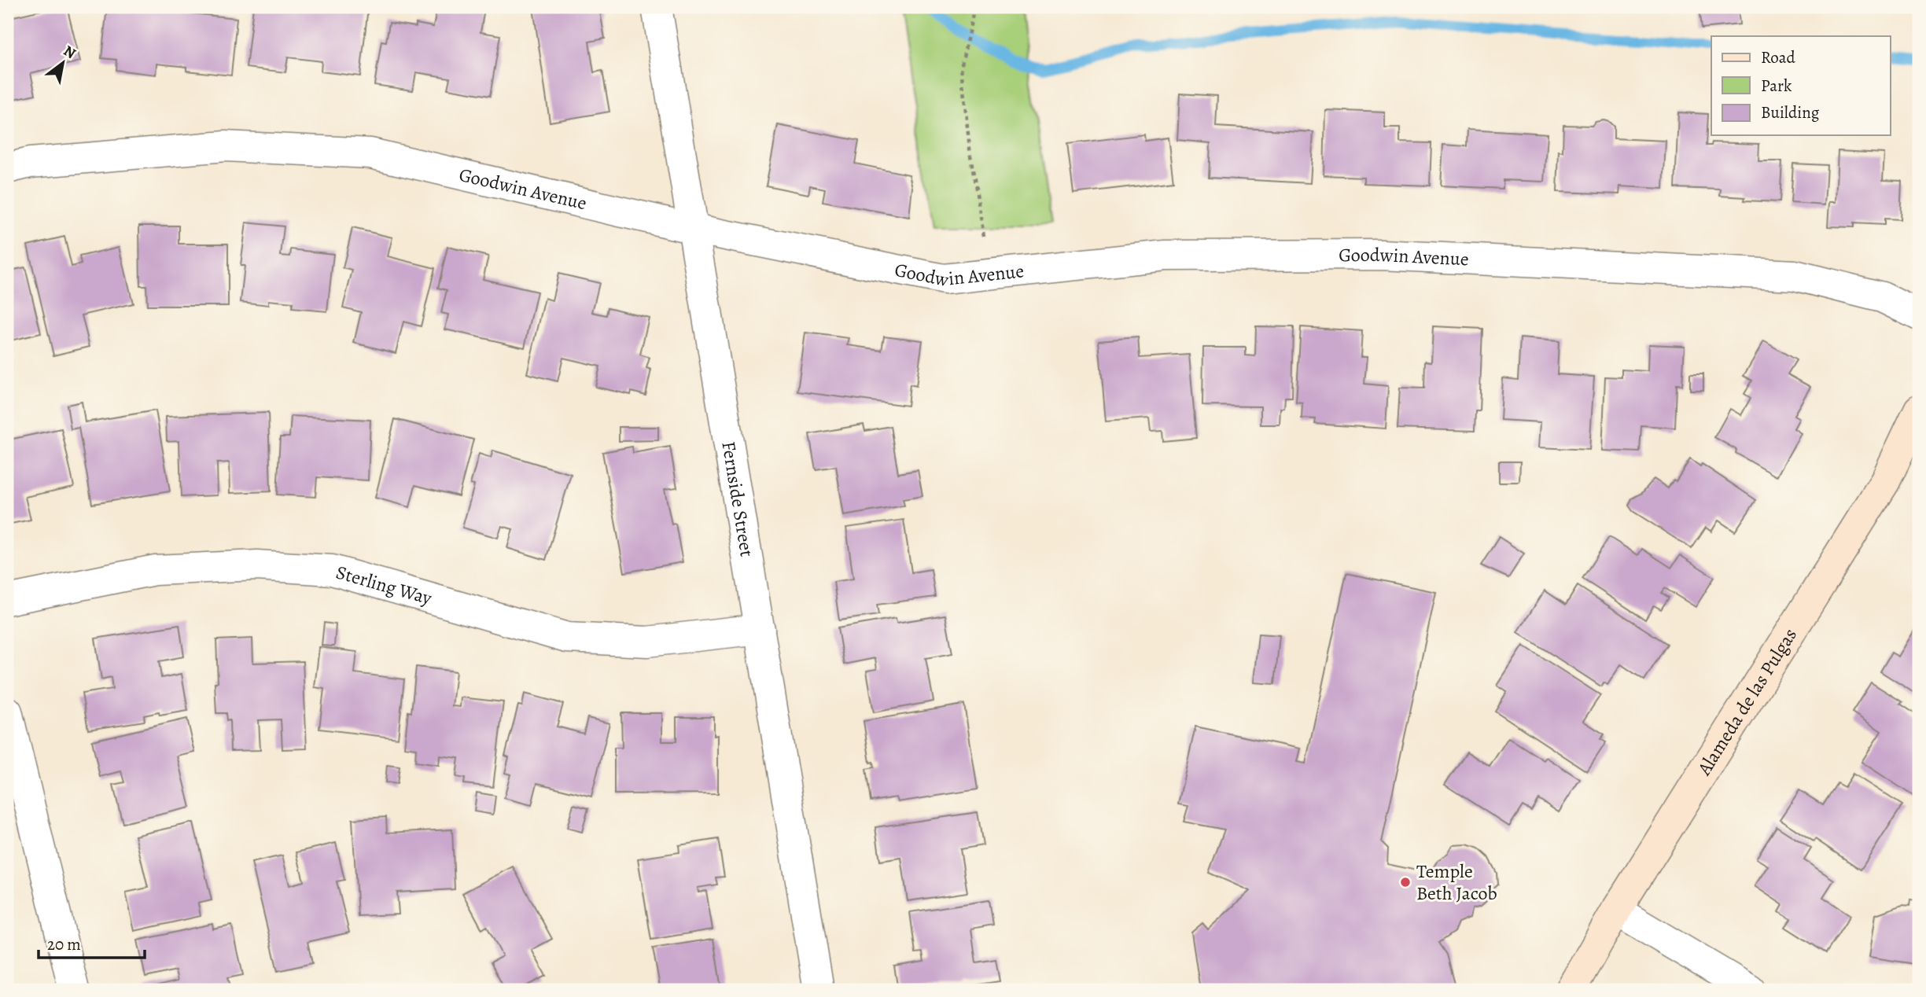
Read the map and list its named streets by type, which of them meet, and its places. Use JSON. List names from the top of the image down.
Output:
{
  "streets": {
    "main road": ["Alameda de las Pulgas"],
    "street": ["Goodwin Avenue", "Fernside Street", "Sterling Way"]
  },
  "crossings": [
    ["Goodwin Avenue", "Fernside Street"],
    ["Fernside Street", "Sterling Way"]
  ],
  "places": ["Temple Beth Jacob"],
  "legend": ["Road", "Park", "Building"],
  "scale_bar": "20 m",
  "north": "top right"
}
